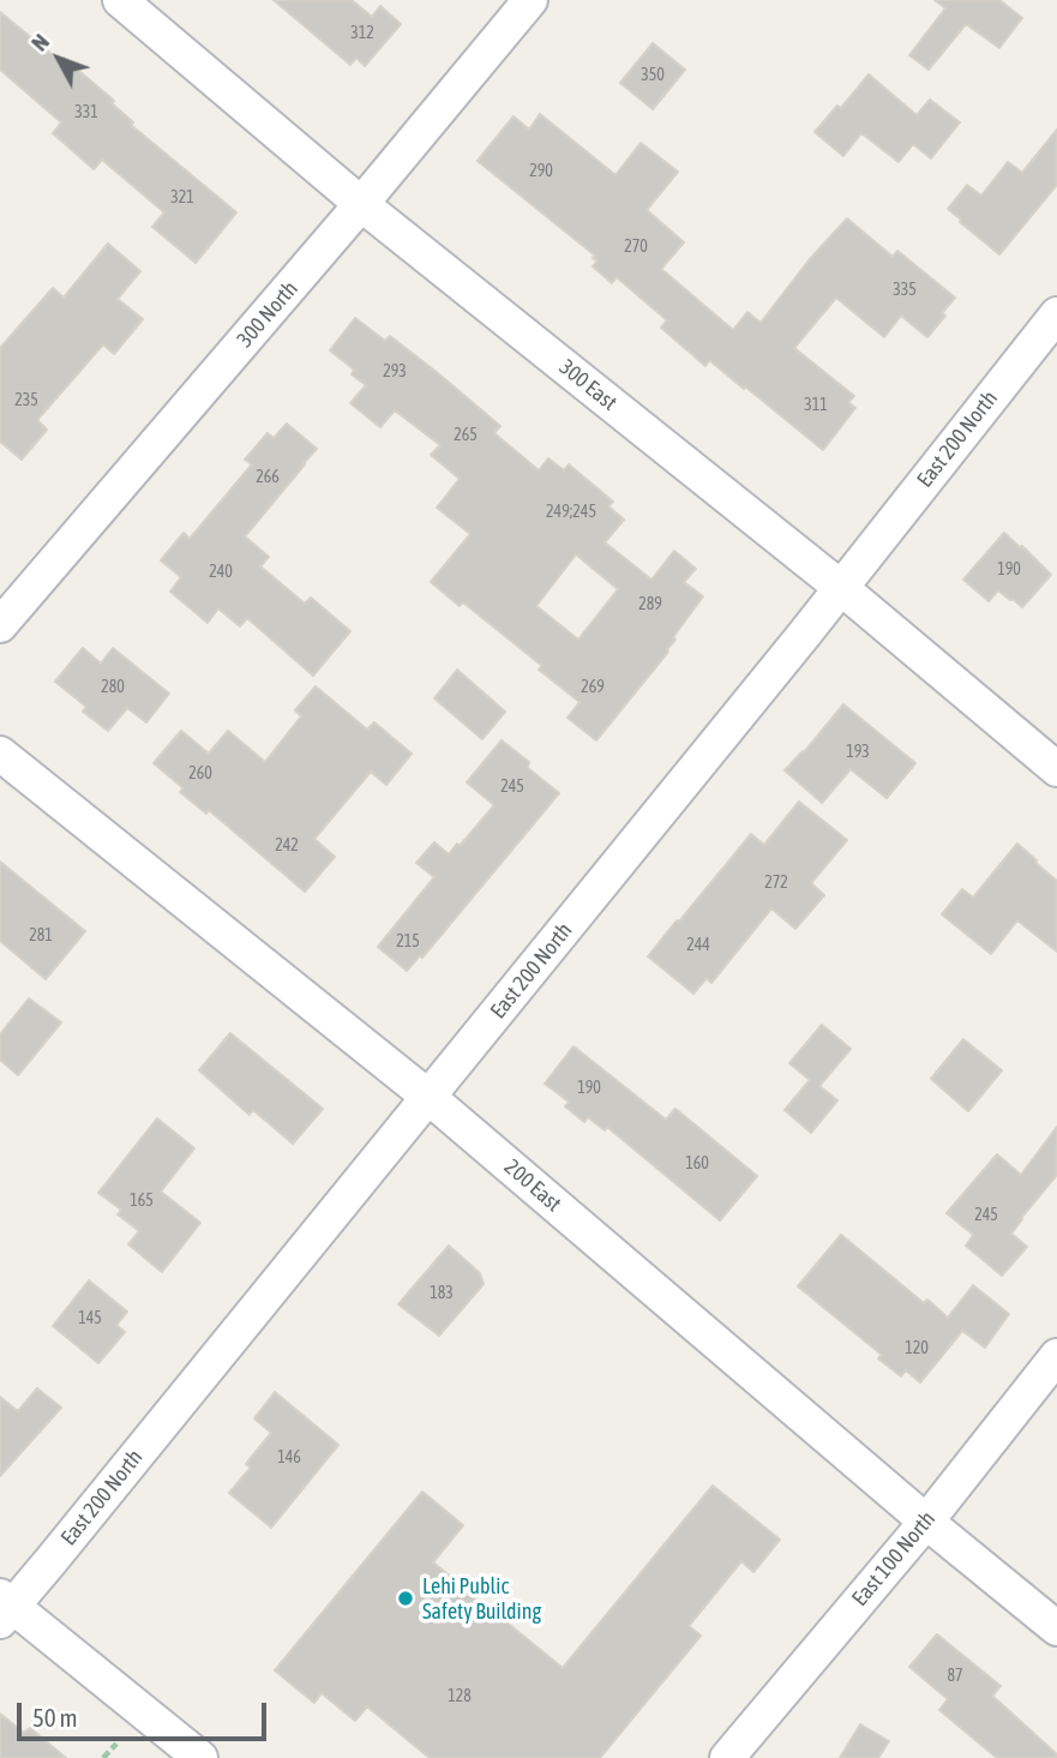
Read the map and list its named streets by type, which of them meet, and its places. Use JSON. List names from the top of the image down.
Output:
{
  "streets": {
    "street": [
      "300 North",
      "300 East",
      "East 200 North",
      "200 East",
      "East 100 North"
    ]
  },
  "crossings": [
    ["300 North", "300 East"],
    ["300 East", "East 200 North"],
    ["East 200 North", "200 East"],
    ["200 East", "East 100 North"]
  ],
  "places": ["Lehi Public Safety Building"],
  "house_numbers": [
    "312",
    "350",
    "331",
    "290",
    "321",
    "270",
    "335",
    "293",
    "235",
    "311",
    "265",
    "266",
    "249;245",
    "190",
    "240",
    "289",
    "280",
    "269",
    "193",
    "260",
    "245",
    "242",
    "272",
    "281",
    "215",
    "244",
    "190",
    "160",
    "165",
    "245",
    "183",
    "145",
    "120",
    "146",
    "87",
    "128"
  ],
  "scale_bar": "50 m",
  "north": "top left"
}
